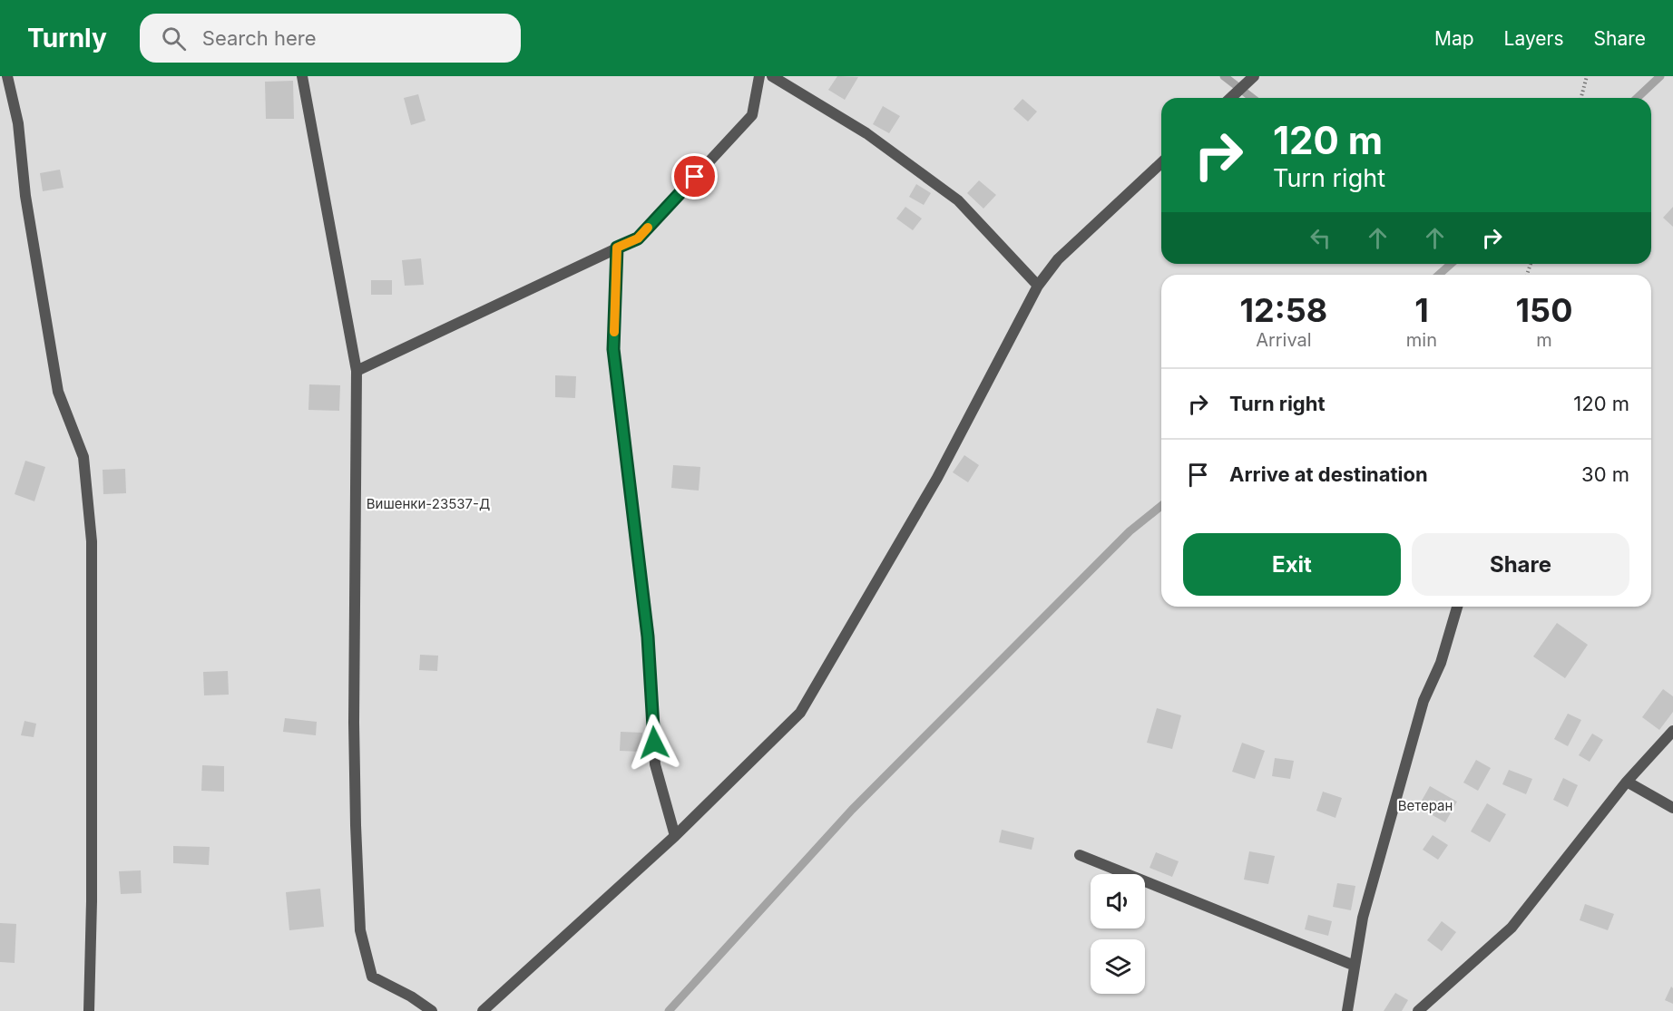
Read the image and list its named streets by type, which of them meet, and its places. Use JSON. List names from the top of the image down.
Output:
{
  "parks": ["Вишенки-23537-Д", "Ветеран"],
  "page": {
    "header": "Turnly",
    "search": "Search here",
    "nav": ["Map", "Layers", "Share"],
    "turn": ["120 m", "Turn right"],
    "eta": [
      "12:58",
      "Arrival",
      "1",
      "min",
      "150",
      "m"
    ],
    "list": [
      {
        "name": "Turn right",
        "value": "120 m"
      },
      {
        "name": "Arrive at destination",
        "value": "30 m"
      }
    ],
    "buttons": ["Exit", "Share"]
  }
}
